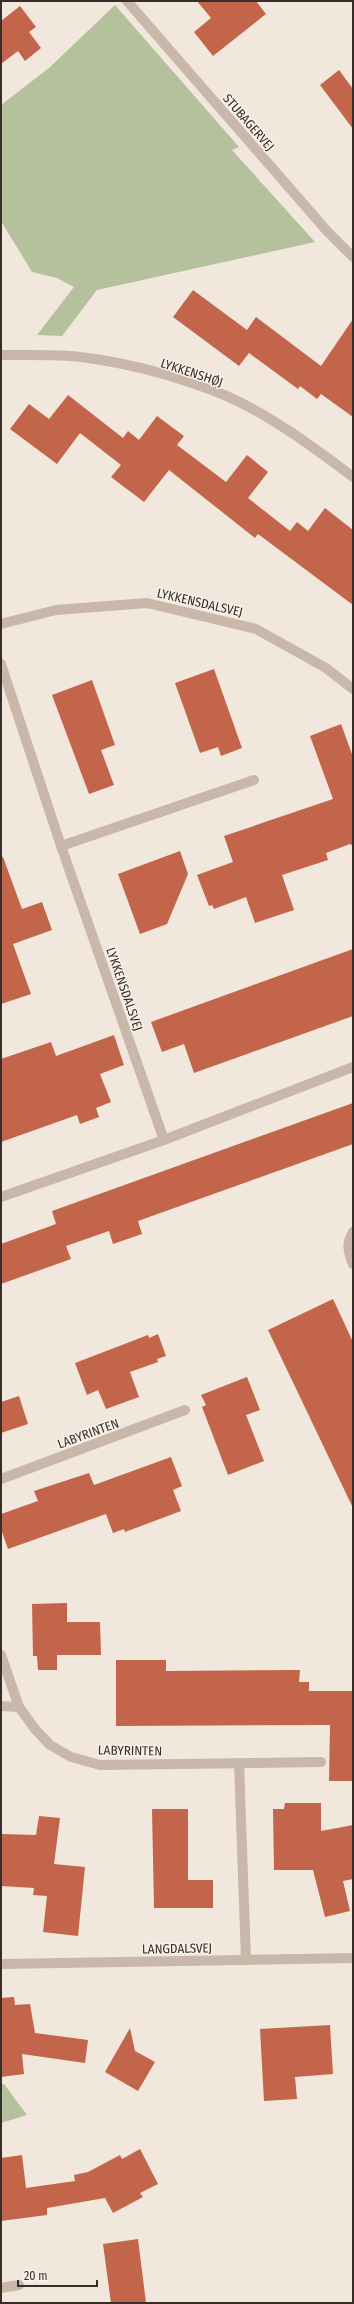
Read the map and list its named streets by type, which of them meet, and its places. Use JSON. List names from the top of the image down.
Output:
{
  "streets": {
    "street": [
      "STUBAGERVEJ",
      "LYKKENSHØJ",
      "LYKKENSDALSVEJ",
      "LABYRINTEN",
      "LANGDALSVEJ"
    ]
  },
  "scale_bar": "20 m"
}
